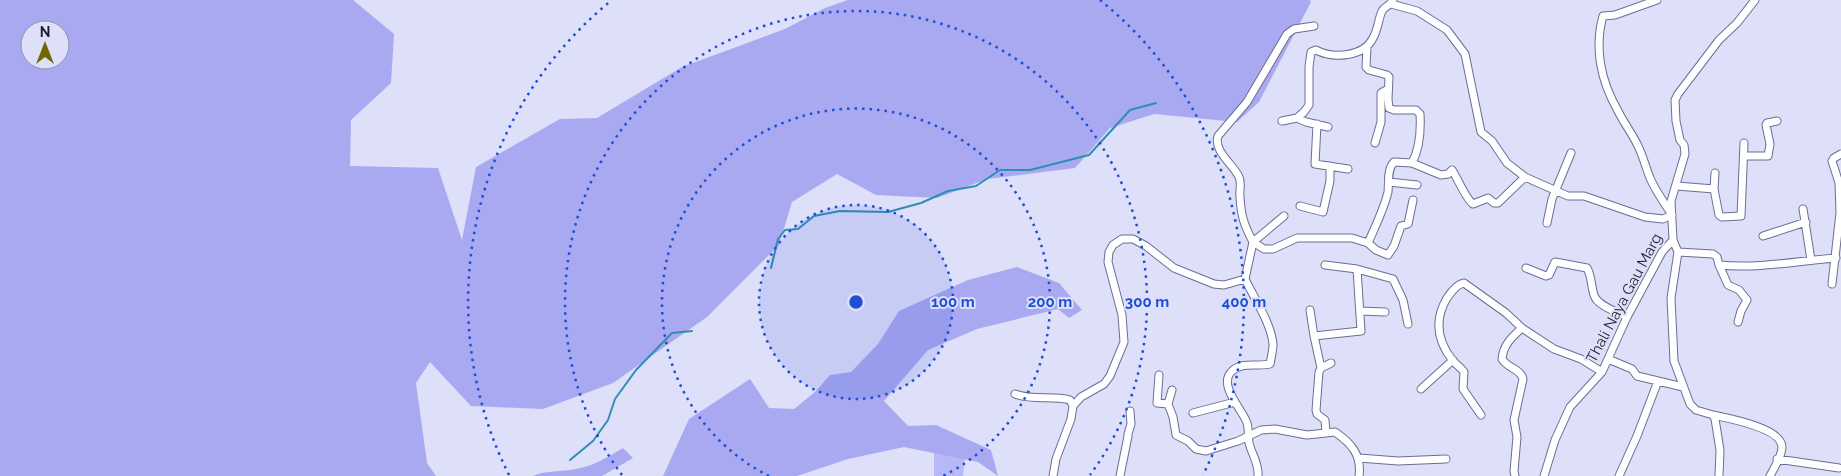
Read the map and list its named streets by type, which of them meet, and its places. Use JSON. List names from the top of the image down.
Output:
{
  "streets": {
    "street": ["Thali Naya Gau Marg"]
  },
  "north": "top",
  "rings": [
    "100 m",
    "200 m",
    "300 m",
    "400 m"
  ]
}
